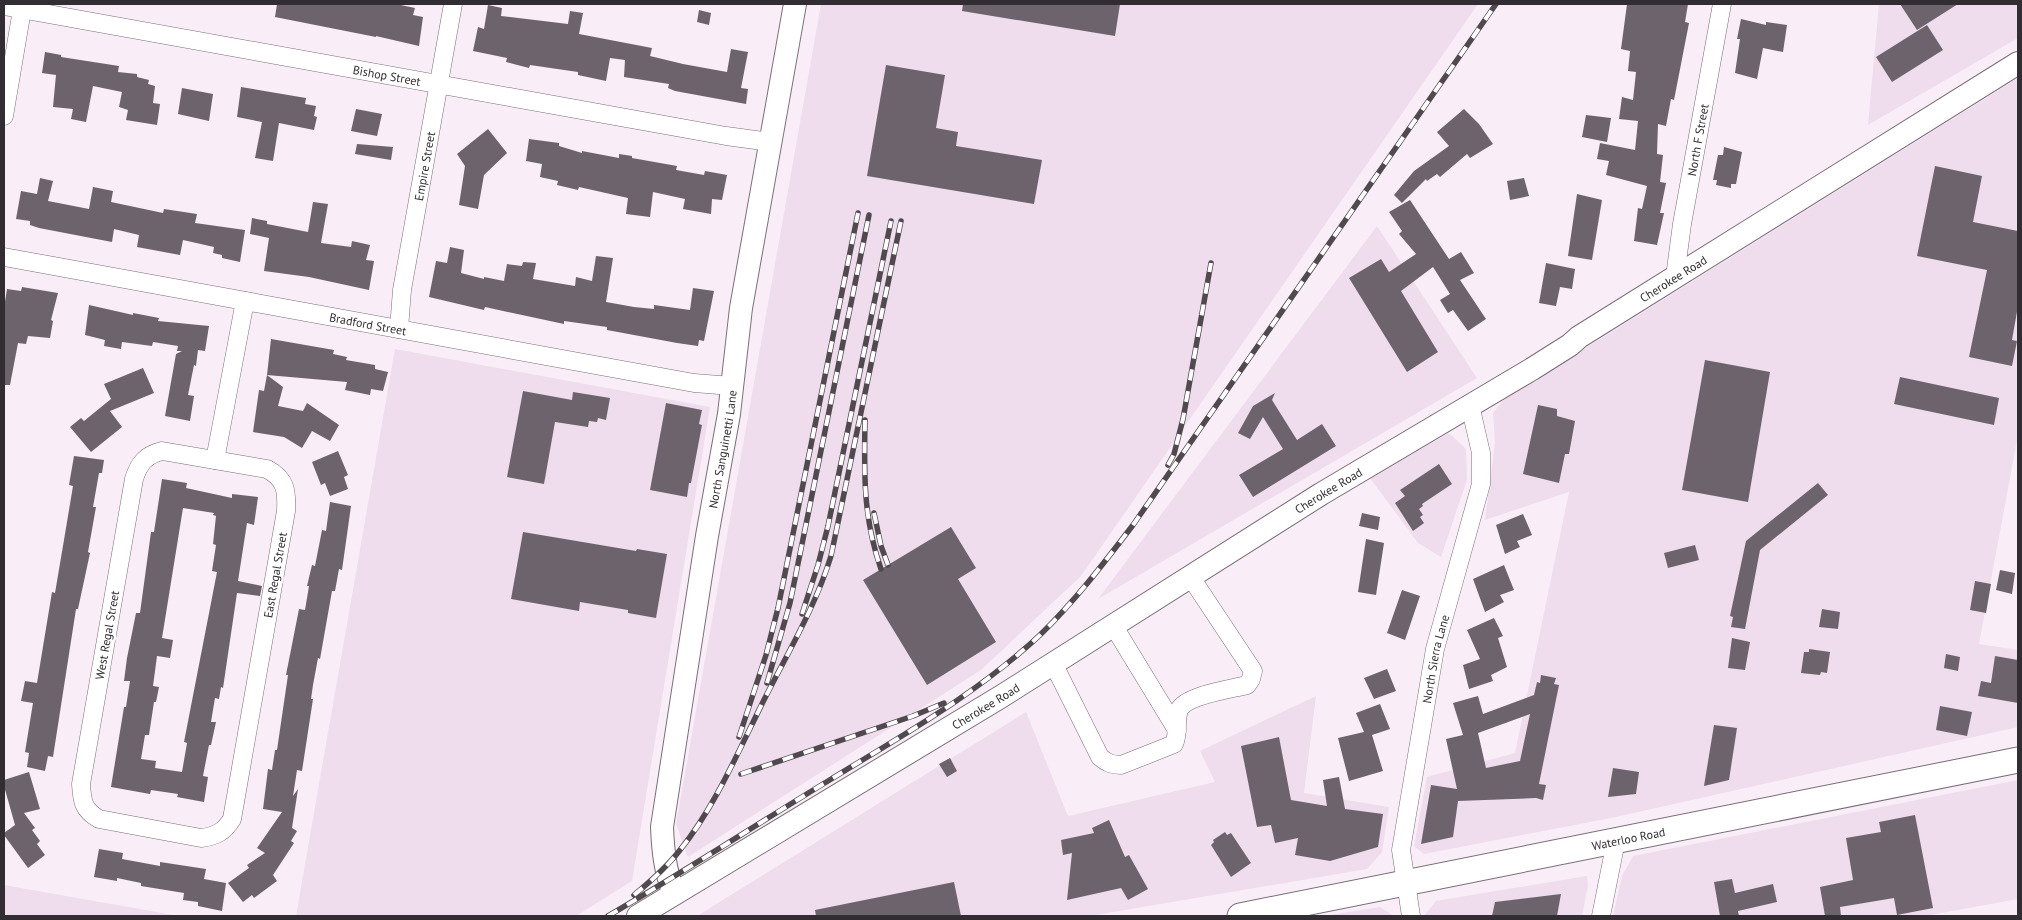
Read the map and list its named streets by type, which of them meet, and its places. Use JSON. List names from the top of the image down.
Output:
{
  "streets": {
    "main road": ["Waterloo Road"],
    "street": [
      "Bishop Street",
      "North F Street",
      "Empire Street",
      "Cherokee Road",
      "Bradford Street",
      "North Sanguinetti Lane",
      "East Regal Street",
      "West Regal Street",
      "North Sierra Lane"
    ]
  },
  "crossings": [
    ["Bishop Street", "Empire Street"],
    ["Bishop Street", "North Sanguinetti Lane"],
    ["North F Street", "Cherokee Road"],
    ["Empire Street", "Bradford Street"],
    ["Cherokee Road", "North Sanguinetti Lane"],
    ["Cherokee Road", "North Sierra Lane"],
    ["Bradford Street", "North Sanguinetti Lane"],
    ["East Regal Street", "West Regal Street"],
    ["North Sierra Lane", "Waterloo Road"]
  ]
}
